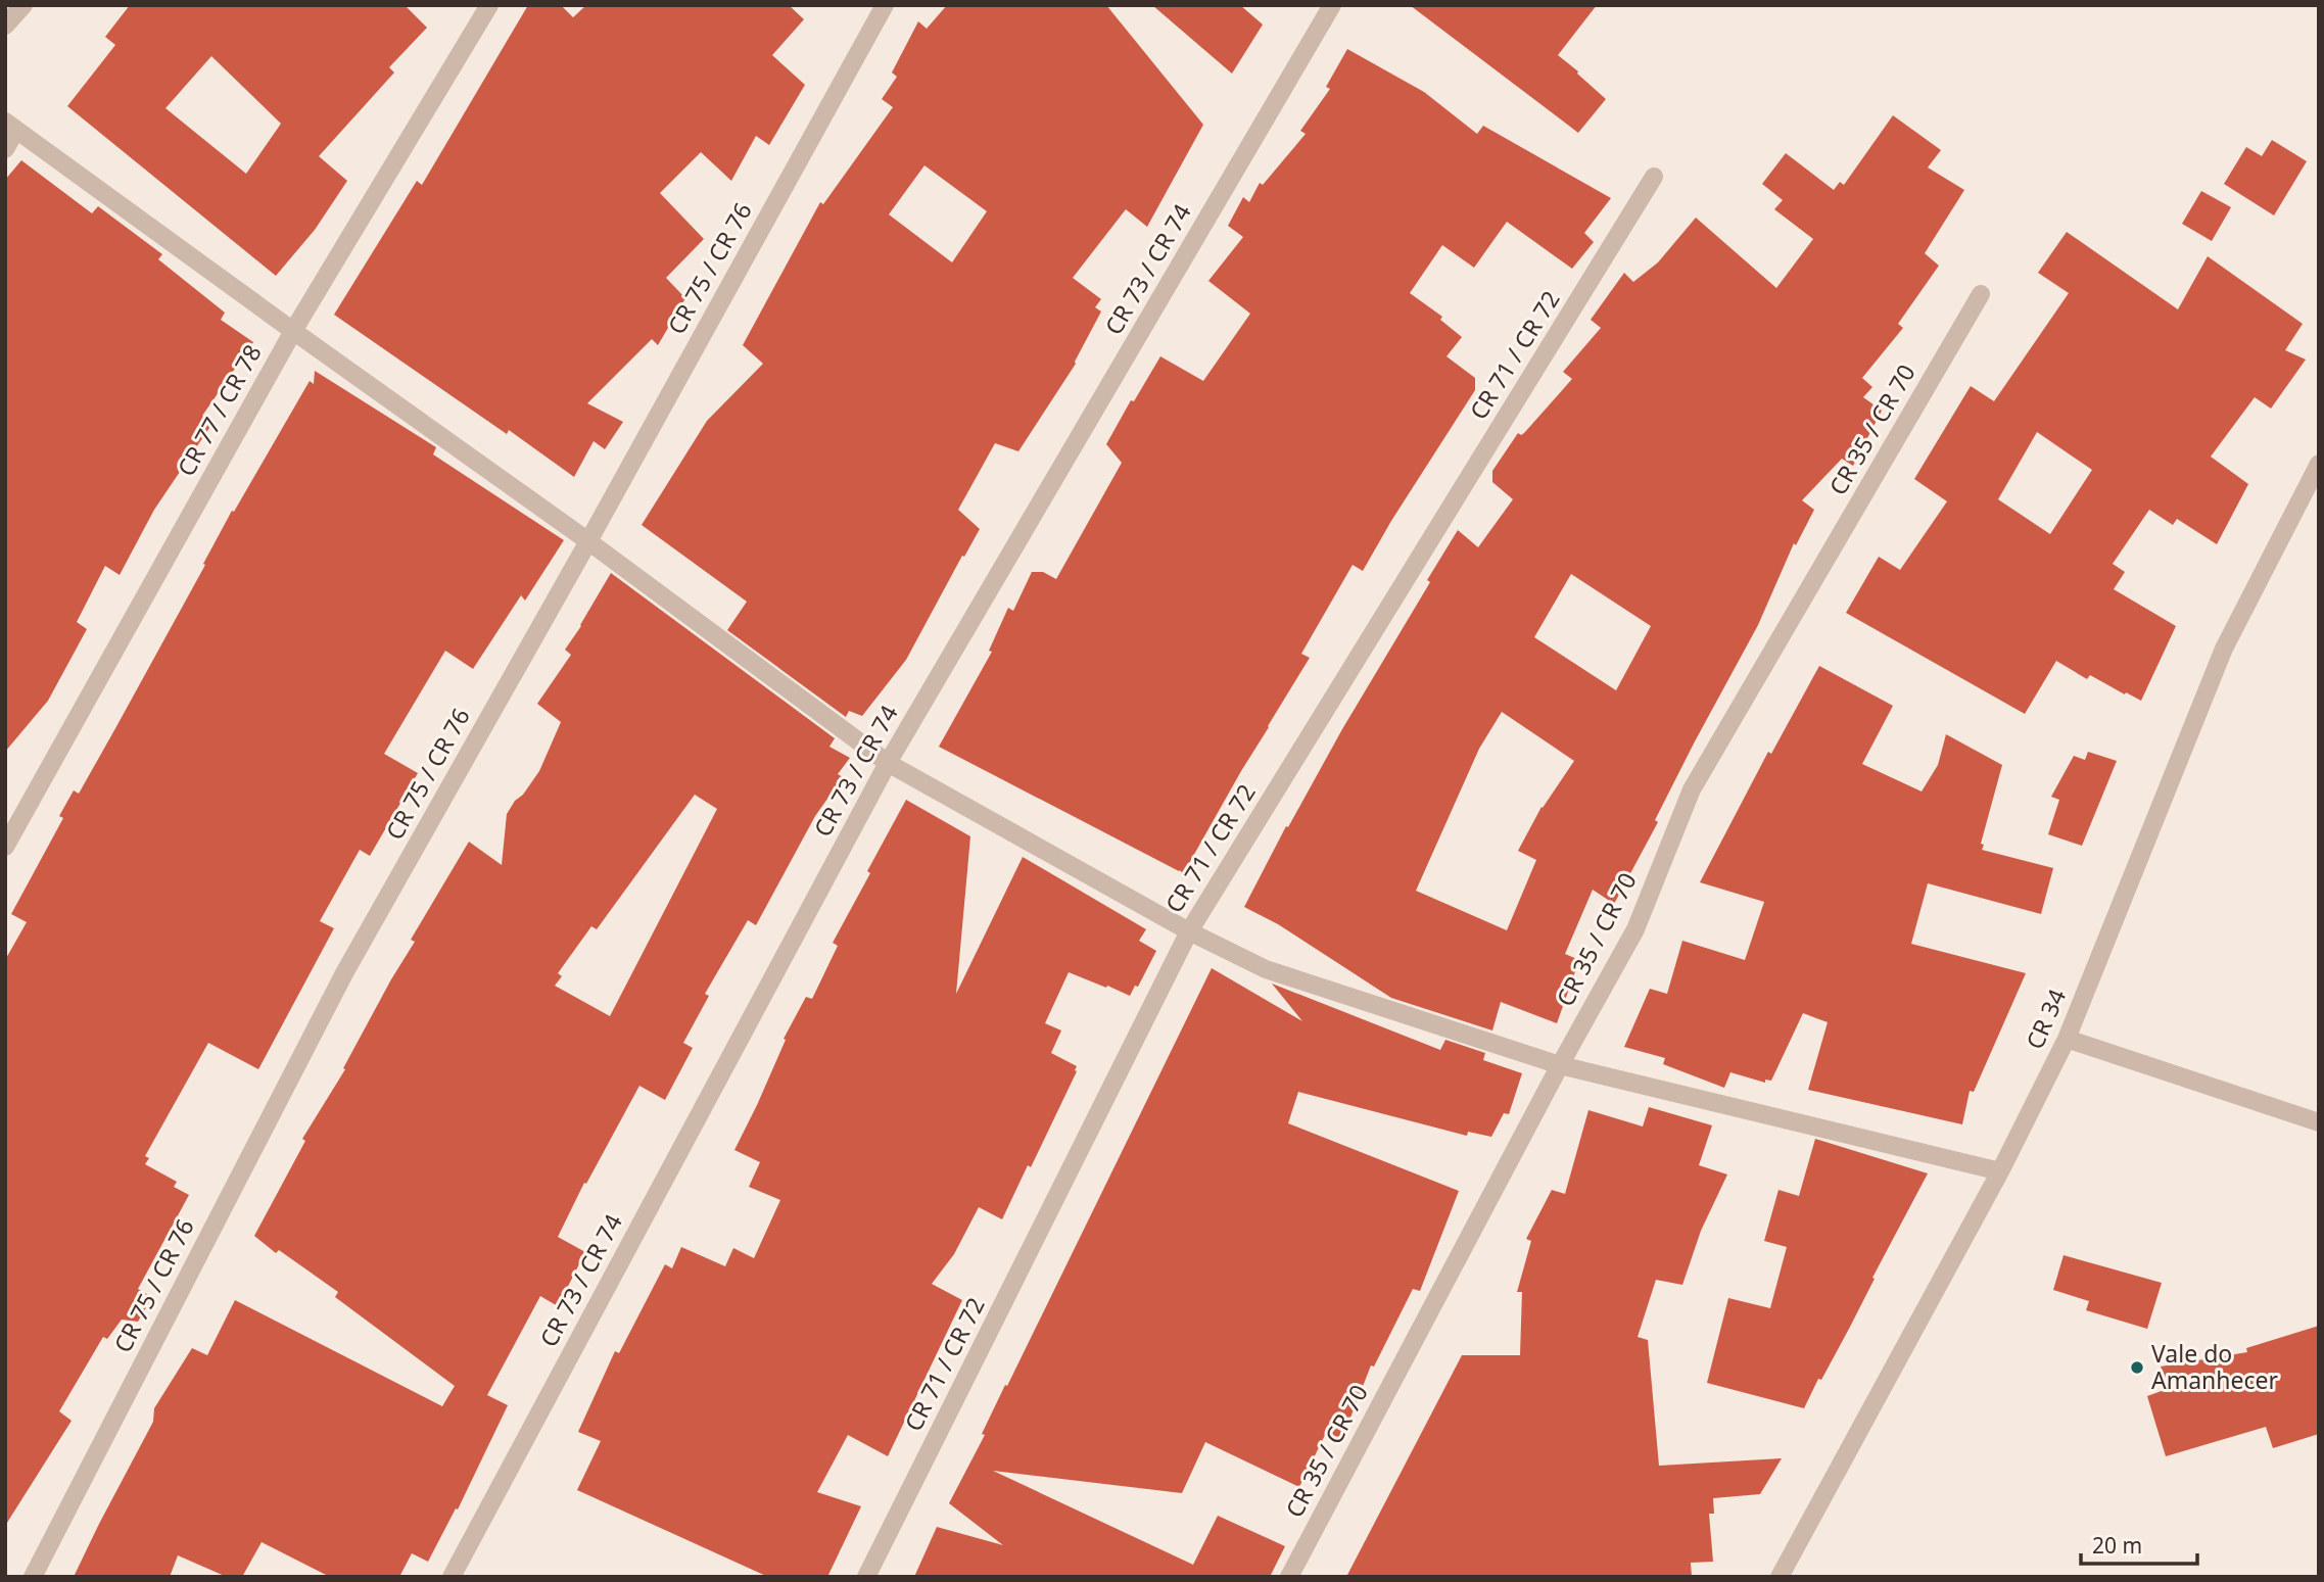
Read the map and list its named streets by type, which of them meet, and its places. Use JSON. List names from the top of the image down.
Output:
{
  "streets": {
    "street": [
      "CR 75 / CR 76",
      "CR 73 / CR 74",
      "CR 71 / CR 72",
      "CR 77 / CR 78",
      "CR 35 / CR 70",
      "CR 34"
    ]
  },
  "places": ["Vale do Amanhecer"],
  "scale_bar": "20 m"
}
